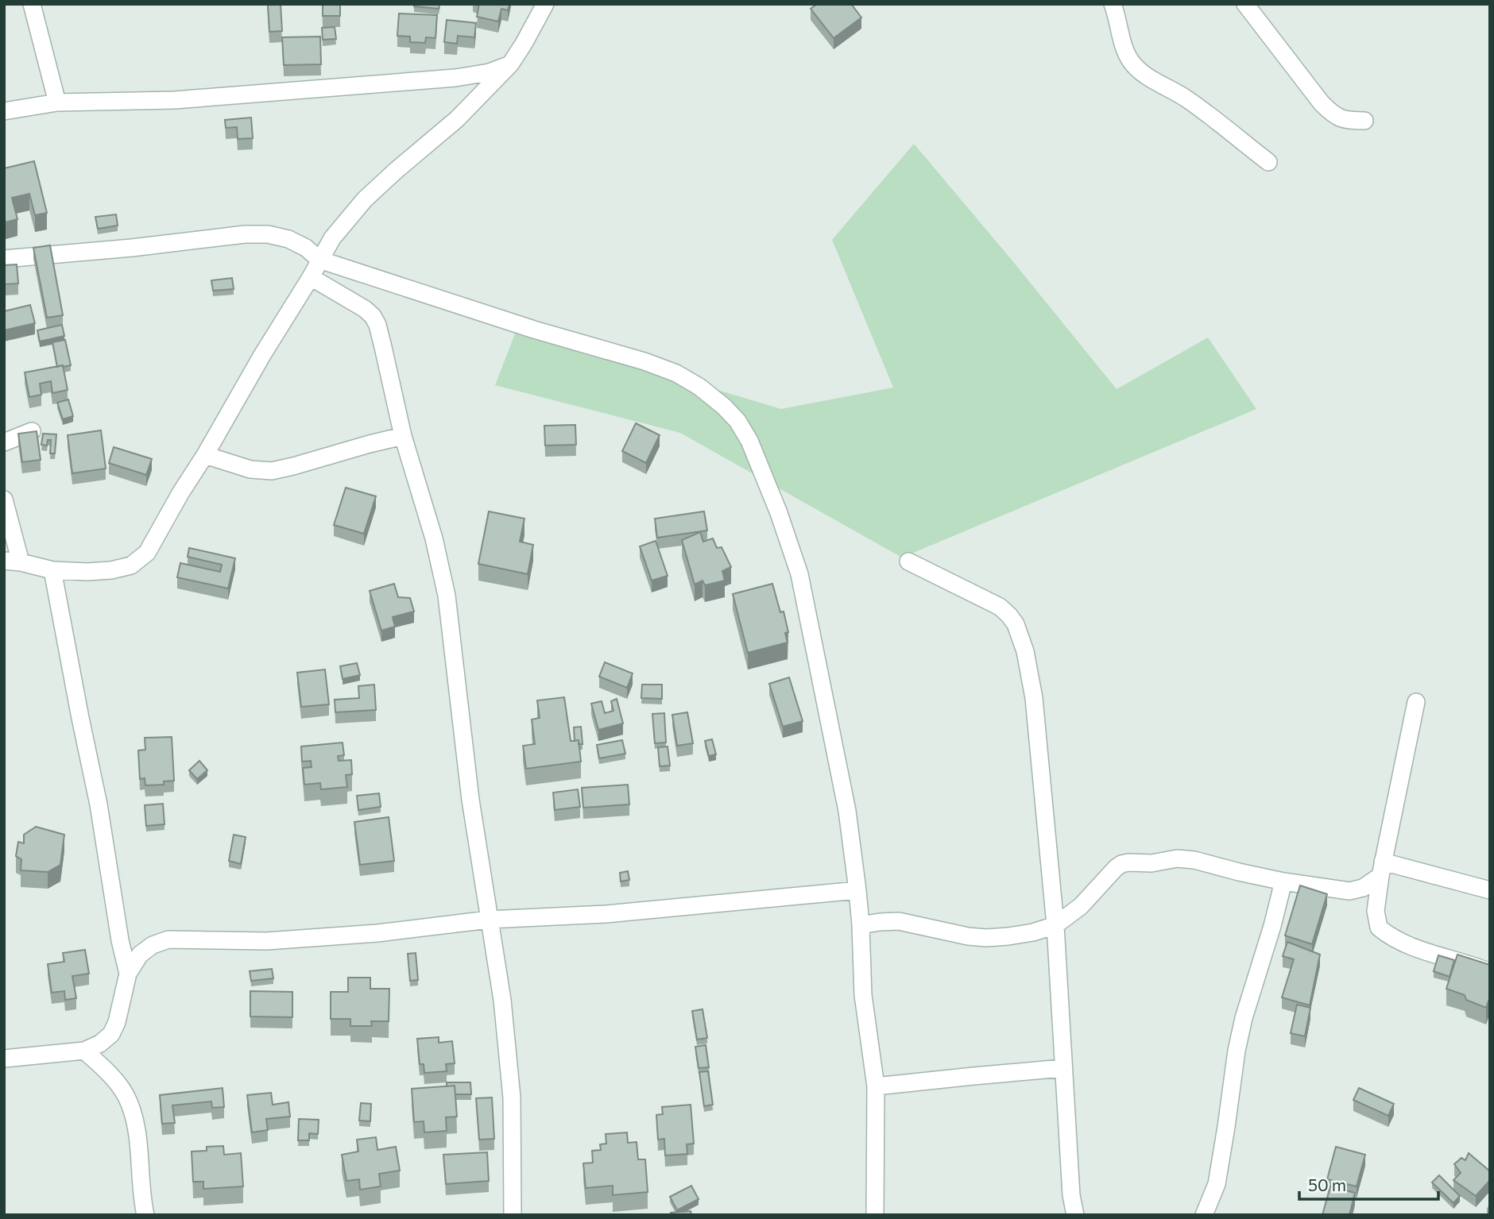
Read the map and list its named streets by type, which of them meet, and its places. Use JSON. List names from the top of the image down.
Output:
{
  "scale_bar": "50 m"
}
